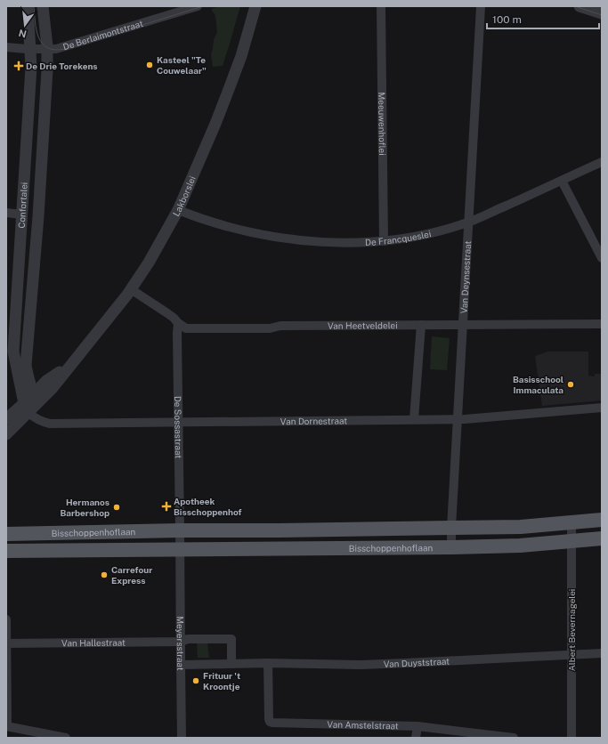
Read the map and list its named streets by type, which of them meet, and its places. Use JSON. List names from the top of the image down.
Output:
{
  "streets": {
    "main road": ["Bisschoppenhoflaan"],
    "street": [
      "De Berlaimontstraat",
      "Meeuwenhoflei",
      "Lakborslei",
      "Confortalei",
      "De Francqueslei",
      "Van Deynsestraat",
      "Van Heetveldelei",
      "Van Dornestraat",
      "De Sossastraat",
      "Albert Bevernagelei",
      "Van Hallestraat",
      "Meyersstraat",
      "Van Duyststraat",
      "Van Amstelstraat"
    ]
  },
  "crossings": [
    ["De Berlaimontstraat", "Confortalei"],
    ["Meeuwenhoflei", "De Francqueslei"],
    ["Lakborslei", "Confortalei"],
    ["Lakborslei", "De Francqueslei"],
    ["Lakborslei", "Van Heetveldelei"],
    ["Lakborslei", "Van Dornestraat"],
    ["Confortalei", "Van Dornestraat"],
    ["De Francqueslei", "Van Deynsestraat"],
    ["Van Deynsestraat", "Van Heetveldelei"],
    ["Van Deynsestraat", "Van Dornestraat"],
    ["Van Deynsestraat", "Bisschoppenhoflaan"],
    ["Van Heetveldelei", "De Sossastraat"],
    ["Van Dornestraat", "De Sossastraat"],
    ["De Sossastraat", "Bisschoppenhoflaan"],
    ["Bisschoppenhoflaan", "Albert Bevernagelei"],
    ["Bisschoppenhoflaan", "Meyersstraat"],
    ["Albert Bevernagelei", "Van Duyststraat"],
    ["Van Hallestraat", "Meyersstraat"],
    ["Meyersstraat", "Van Duyststraat"],
    ["Van Duyststraat", "Van Amstelstraat"]
  ],
  "places": {
    "other": [
      "Kasteel \"Te Couwelaar\"",
      "Basisschool Immaculata",
      "Hermanos Barbershop",
      "Carrefour Express",
      "Frituur 't Kroontje"
    ],
    "health": ["De Drie Torekens", "Apotheek Bisschoppenhof"]
  },
  "scale_bar": "100 m",
  "north": "bottom"
}
